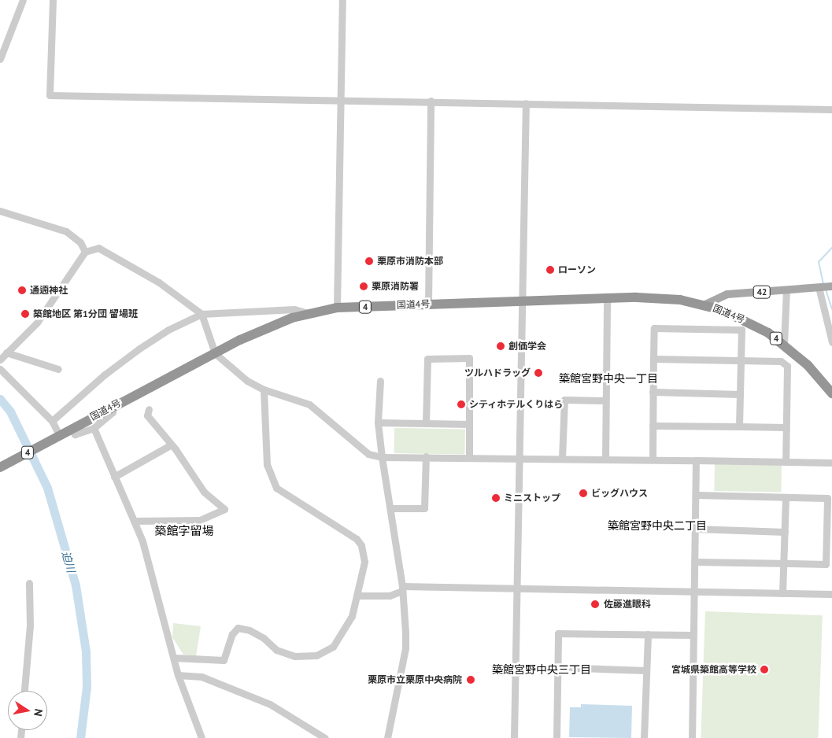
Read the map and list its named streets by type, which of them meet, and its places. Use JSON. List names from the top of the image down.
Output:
{
  "streets": {
    "highway": ["国道4号", "4"],
    "main road": ["42"]
  },
  "crossings": [
    ["42", "国道4号"]
  ],
  "districts": [
    "築館宮野中央一丁目",
    "築館宮野中央二丁目",
    "築館字留場",
    "築館宮野中央三丁目"
  ],
  "water": ["迫川"],
  "places": [
    "栗原市消防本部",
    "ローソン",
    "栗原消防署",
    "通遖神社",
    "築館地区 第1分団 留場班",
    "創価学会",
    "ツルハドラッグ",
    "シティホテルくりはら",
    "ビッグハウス",
    "ミニストップ",
    "佐藤進眼科",
    "宮城県築館高等学校",
    "栗原市立栗原中央病院"
  ],
  "north": "right"
}
